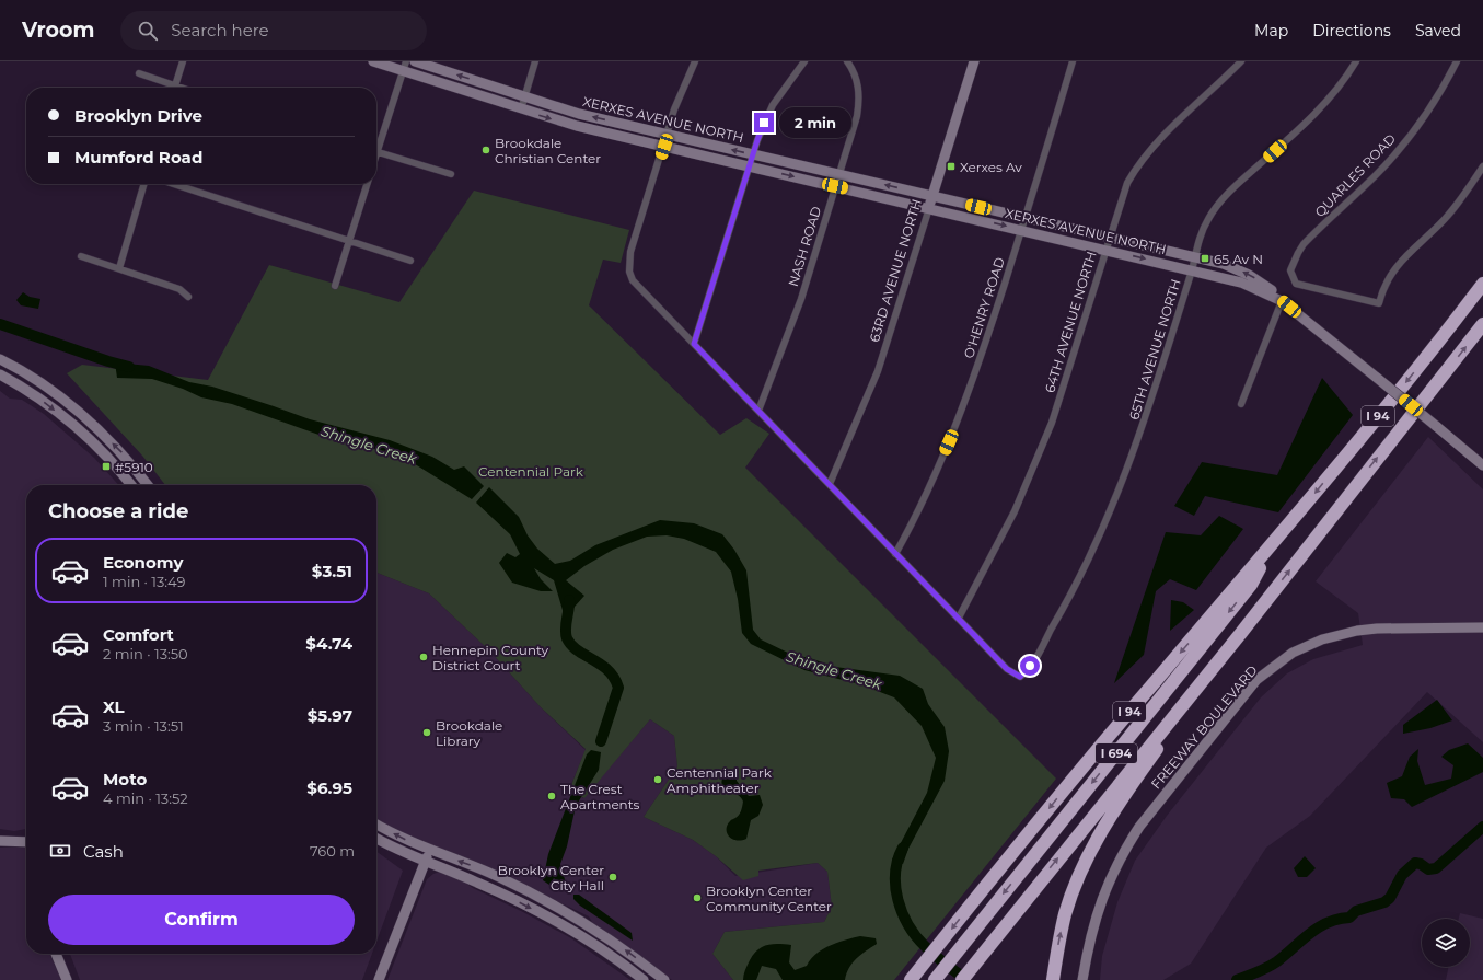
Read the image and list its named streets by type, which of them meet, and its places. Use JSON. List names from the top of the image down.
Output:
{
  "streets": {
    "highway": ["I 94", "I 694"],
    "street": [
      "XERXES AVENUE NORTH",
      "QUARLES ROAD",
      "NASH ROAD",
      "63RD AVENUE NORTH",
      "O'HENRY ROAD",
      "64TH AVENUE NORTH",
      "65TH AVENUE NORTH",
      "FREEWAY BOULEVARD"
    ]
  },
  "crossings": [
    ["XERXES AVENUE NORTH", "NASH ROAD"],
    ["XERXES AVENUE NORTH", "63RD AVENUE NORTH"],
    ["XERXES AVENUE NORTH", "O'HENRY ROAD"],
    ["XERXES AVENUE NORTH", "64TH AVENUE NORTH"],
    ["XERXES AVENUE NORTH", "65TH AVENUE NORTH"],
    ["64TH AVENUE NORTH", "65TH AVENUE NORTH"],
    ["I 94", "I 694"]
  ],
  "water": ["Shingle Creek"],
  "parks": ["Centennial Park"],
  "places": {
    "other": [
      "Brookdale Christian Center",
      "Hennepin County District Court",
      "Brookdale Library",
      "Centennial Park Amphitheater",
      "The Crest Apartments",
      "Brooklyn Center City Hall",
      "Brooklyn Center Community Center"
    ],
    "transit": ["Xerxes Av", "65 Av N", "#5910"]
  },
  "page": {
    "header": "Vroom",
    "search": "Search here",
    "nav": ["Map", "Directions", "Saved"],
    "banner": ["Brooklyn Drive", "Mumford Road"],
    "bubble": "2 min",
    "heading": "Choose a ride",
    "list": [
      {
        "name": "Economy",
        "note": "1 min · 13:49",
        "value": "$3.51"
      },
      {
        "name": "Comfort",
        "note": "2 min · 13:50",
        "value": "$4.74"
      },
      {
        "name": "XL",
        "note": "3 min · 13:51",
        "value": "$5.97"
      },
      {
        "name": "Moto",
        "note": "4 min · 13:52",
        "value": "$6.95"
      }
    ],
    "pay": ["Cash", "760 m"],
    "buttons": "Confirm"
  }
}
